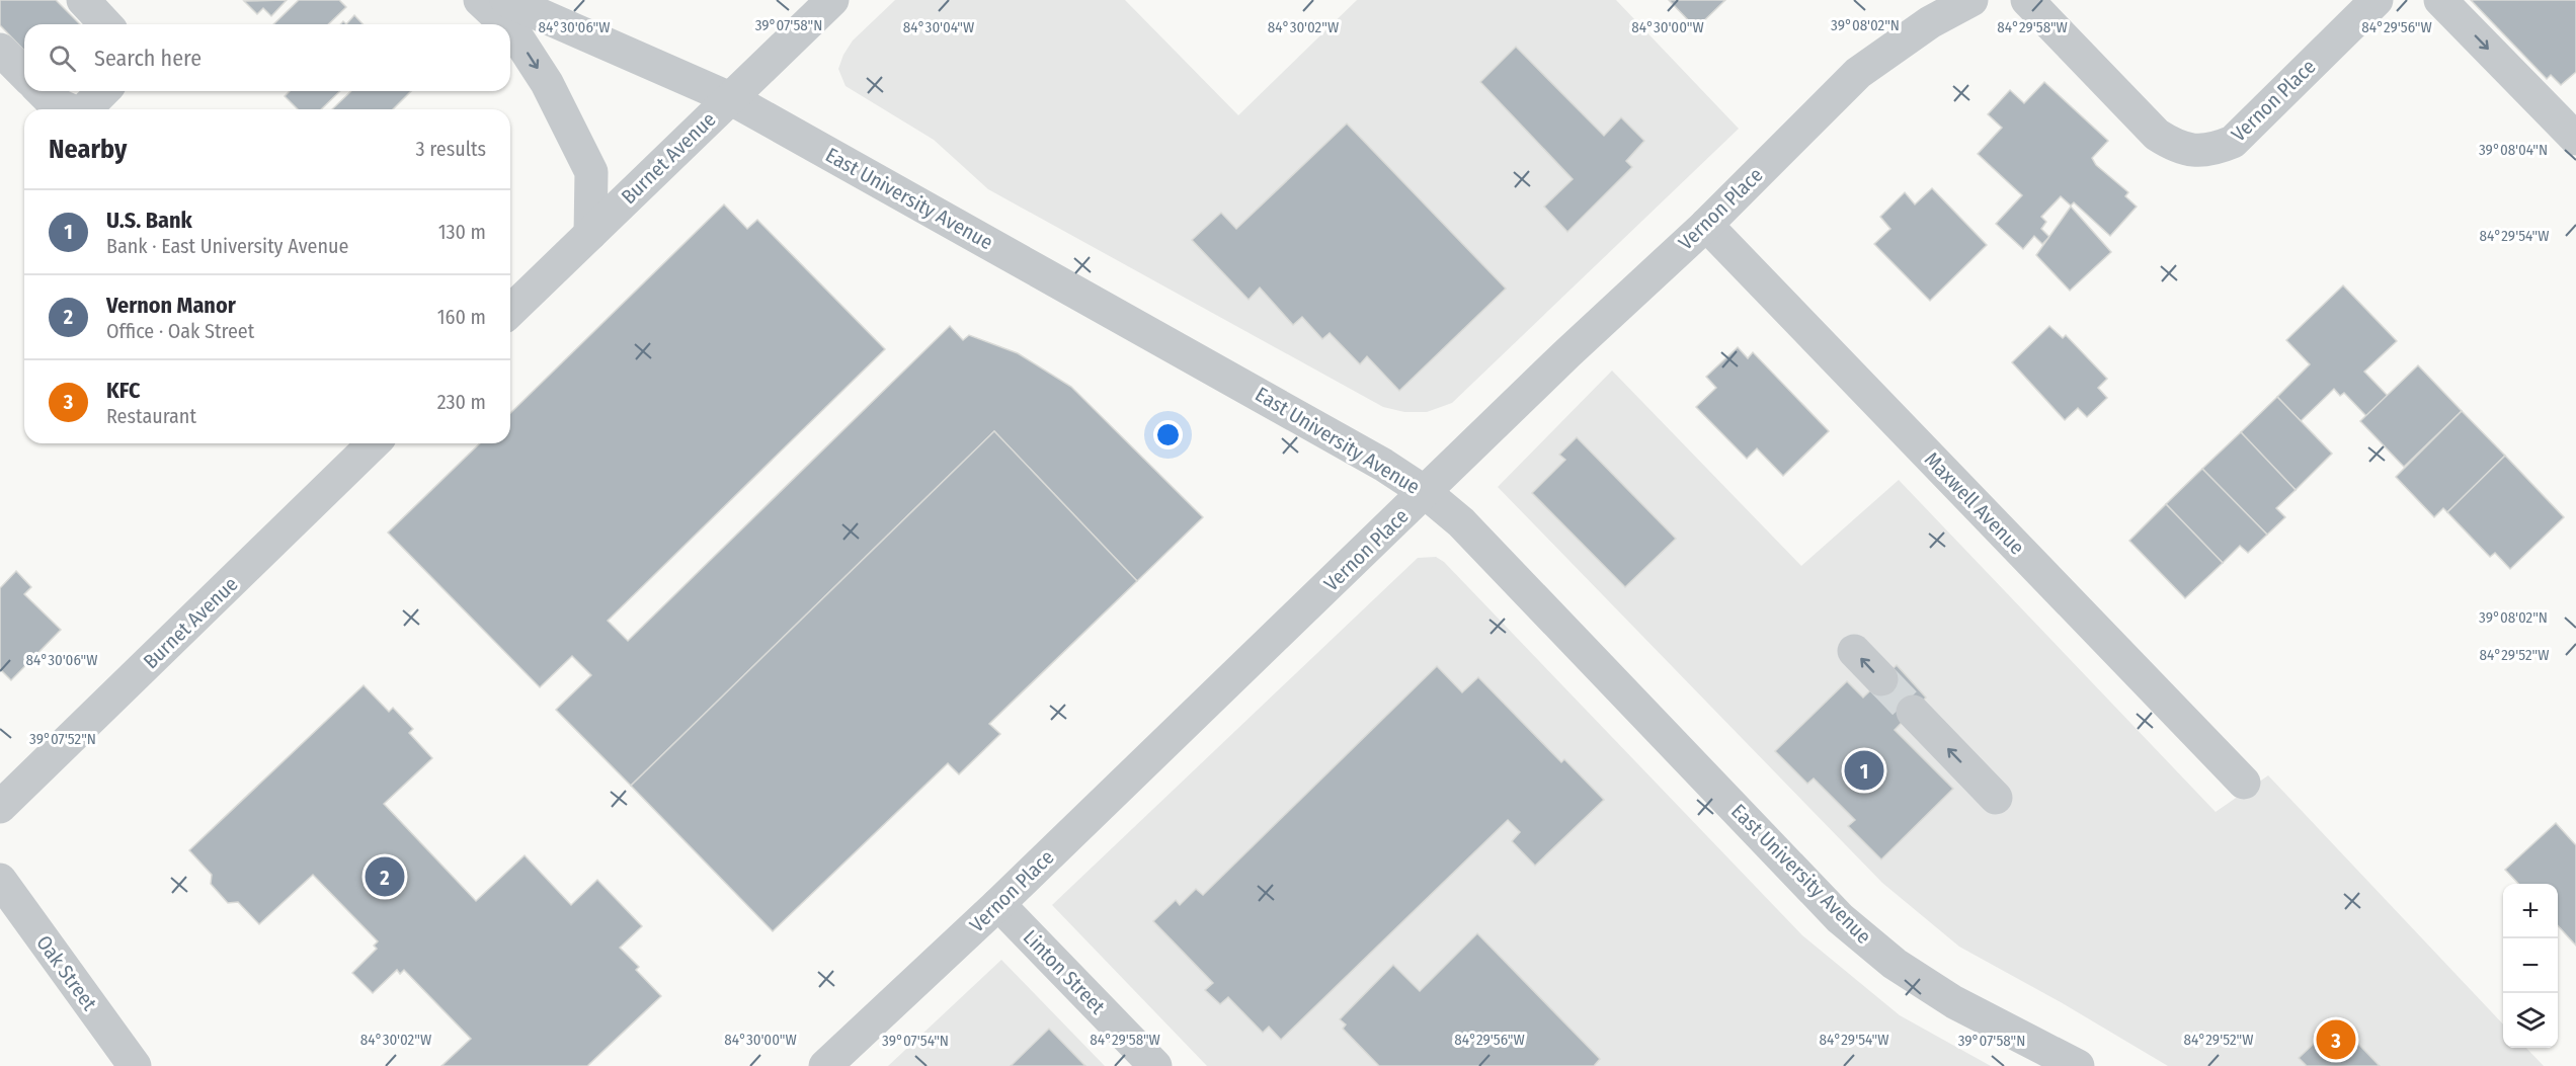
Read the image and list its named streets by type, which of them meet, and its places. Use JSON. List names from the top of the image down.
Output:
{
  "streets": {
    "street": [
      "Vernon Place",
      "Burnet Avenue",
      "East University Avenue",
      "Maxwell Avenue",
      "Linton Street",
      "Oak Street"
    ]
  },
  "crossings": [
    ["Vernon Place", "East University Avenue"],
    ["Vernon Place", "Maxwell Avenue"],
    ["Vernon Place", "Linton Street"],
    ["Burnet Avenue", "East University Avenue"]
  ],
  "page": {
    "search": "Search here",
    "heading": ["Nearby", "3 results"],
    "list": [
      {
        "mark": "1",
        "name": "U.S. Bank",
        "note": "Bank · East University Avenue",
        "value": "130 m"
      },
      {
        "mark": "2",
        "name": "Vernon Manor",
        "note": "Office · Oak Street",
        "value": "160 m"
      },
      {
        "mark": "3",
        "name": "KFC",
        "note": "Restaurant",
        "value": "230 m"
      }
    ],
    "pins": ["1", "2", "3"],
    "map_buttons": ["+", "−"]
  },
  "coordinates": [
    "39°07'58\"N",
    "39°08'02\"N",
    "84°30'06\"W",
    "84°30'04\"W",
    "84°30'02\"W",
    "84°30'00\"W",
    "84°29'58\"W",
    "84°29'56\"W",
    "39°08'04\"N",
    "84°29'54\"W",
    "84°29'52\"W",
    "39°07'52\"N",
    "39°07'54\"N"
  ]
}
